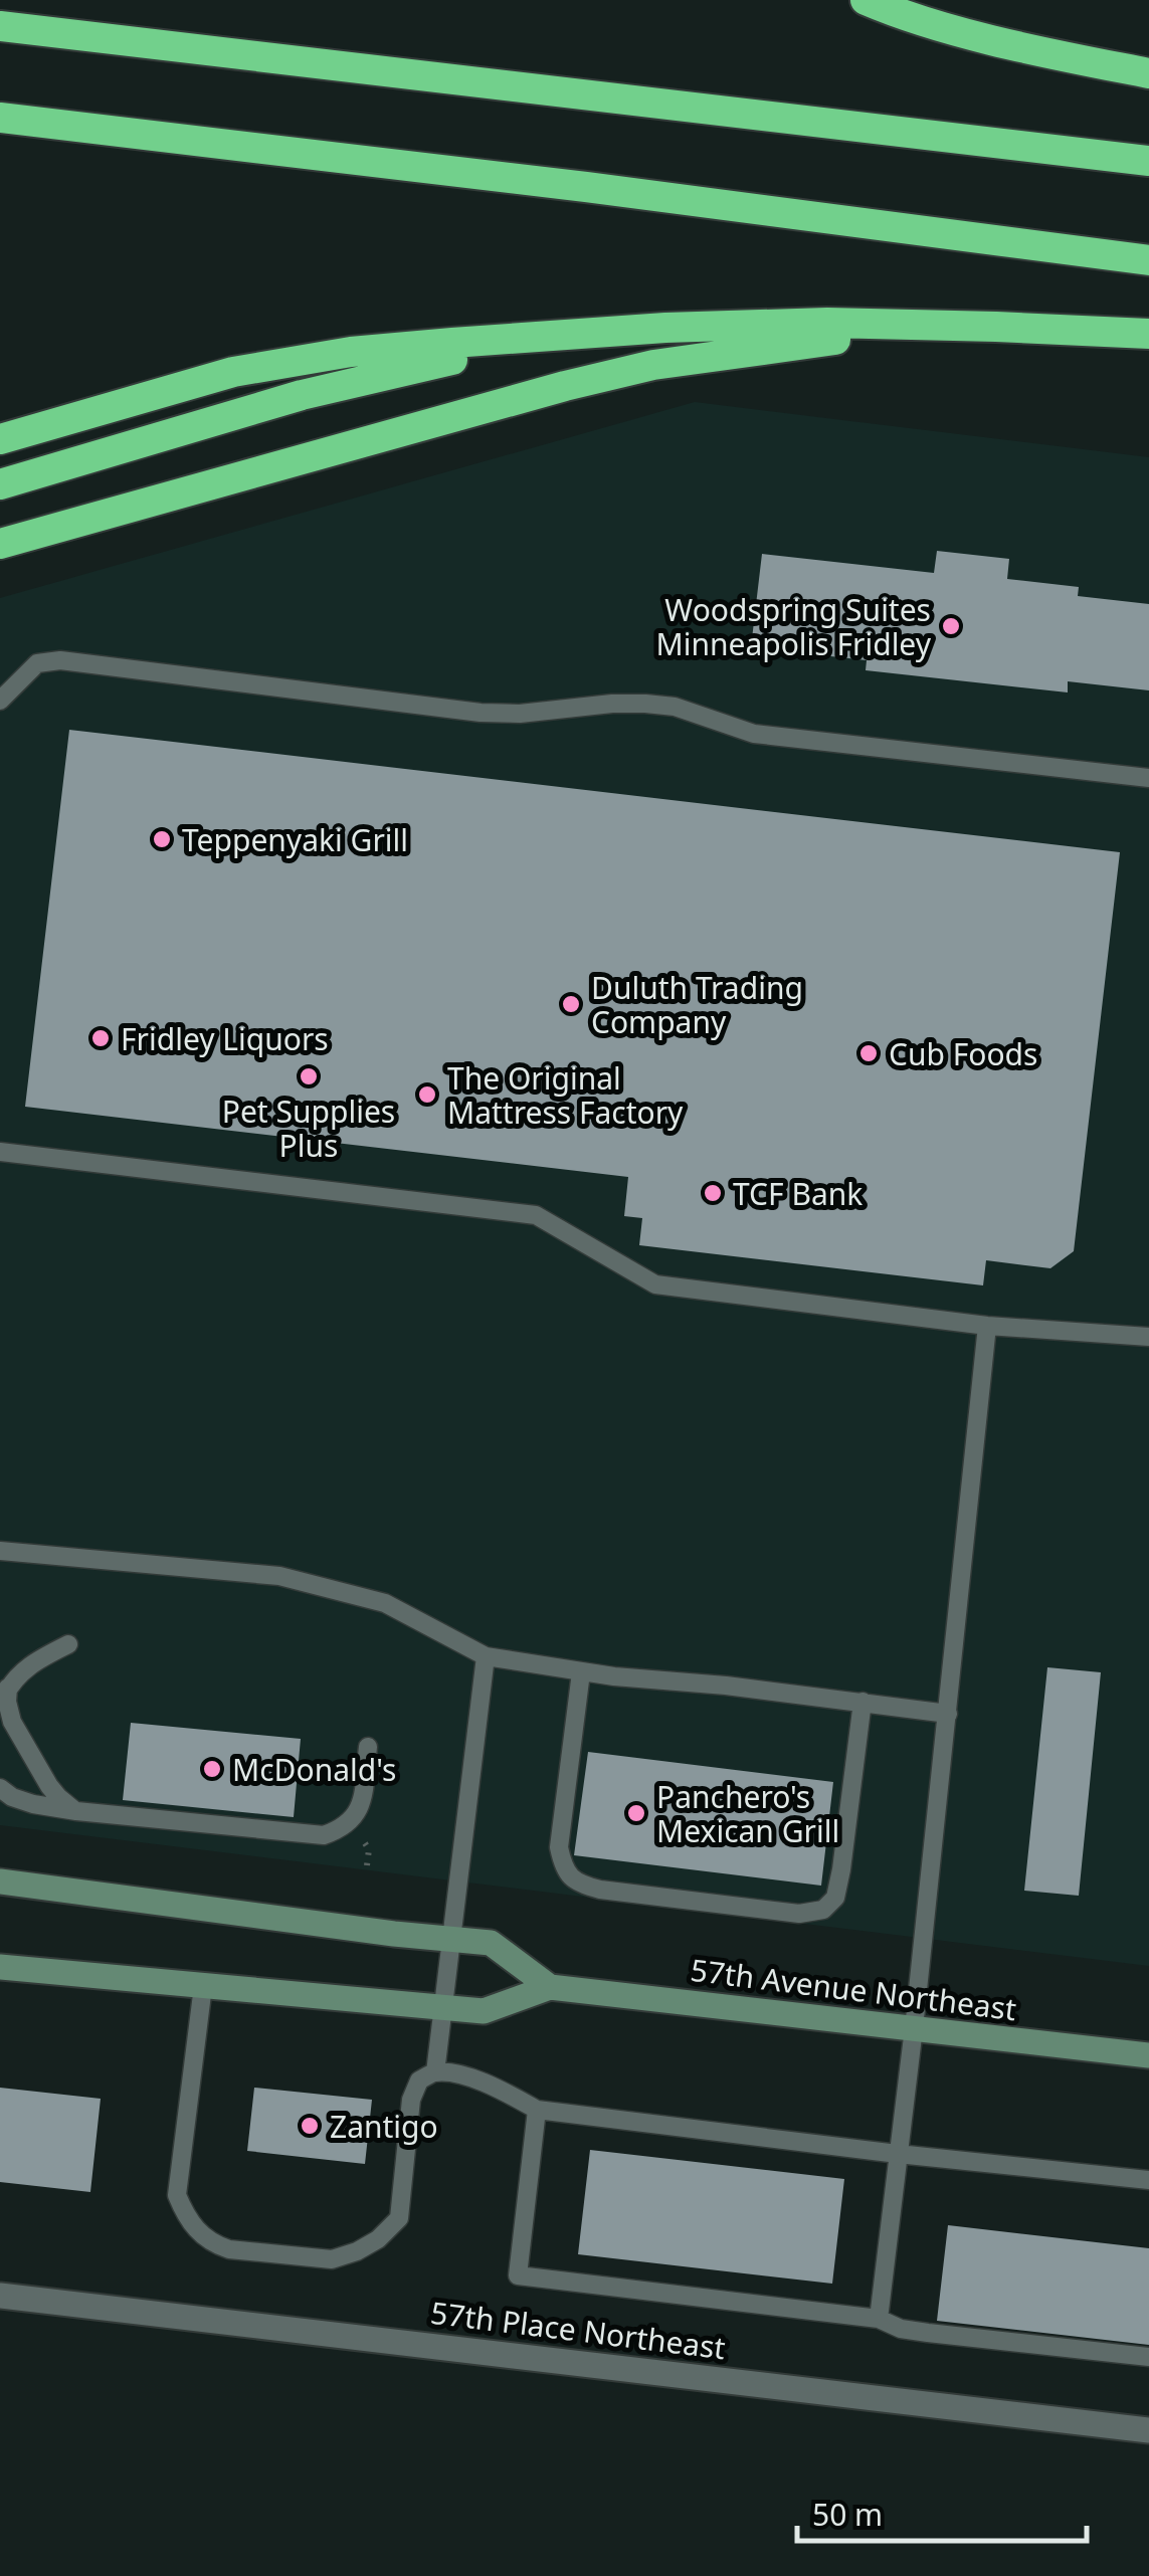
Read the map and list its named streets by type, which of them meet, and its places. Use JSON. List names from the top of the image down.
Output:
{
  "streets": {
    "street": ["57th Avenue Northeast", "57th Place Northeast"]
  },
  "places": [
    "Woodspring Suites Minneapolis Fridley",
    "Teppenyaki Grill",
    "Duluth Trading Company",
    "Fridley Liquors",
    "Cub Foods",
    "Pet Supplies Plus",
    "The Original Mattress Factory",
    "TCF Bank",
    "McDonald's",
    "Panchero's Mexican Grill",
    "Zantigo"
  ],
  "scale_bar": "50 m"
}
